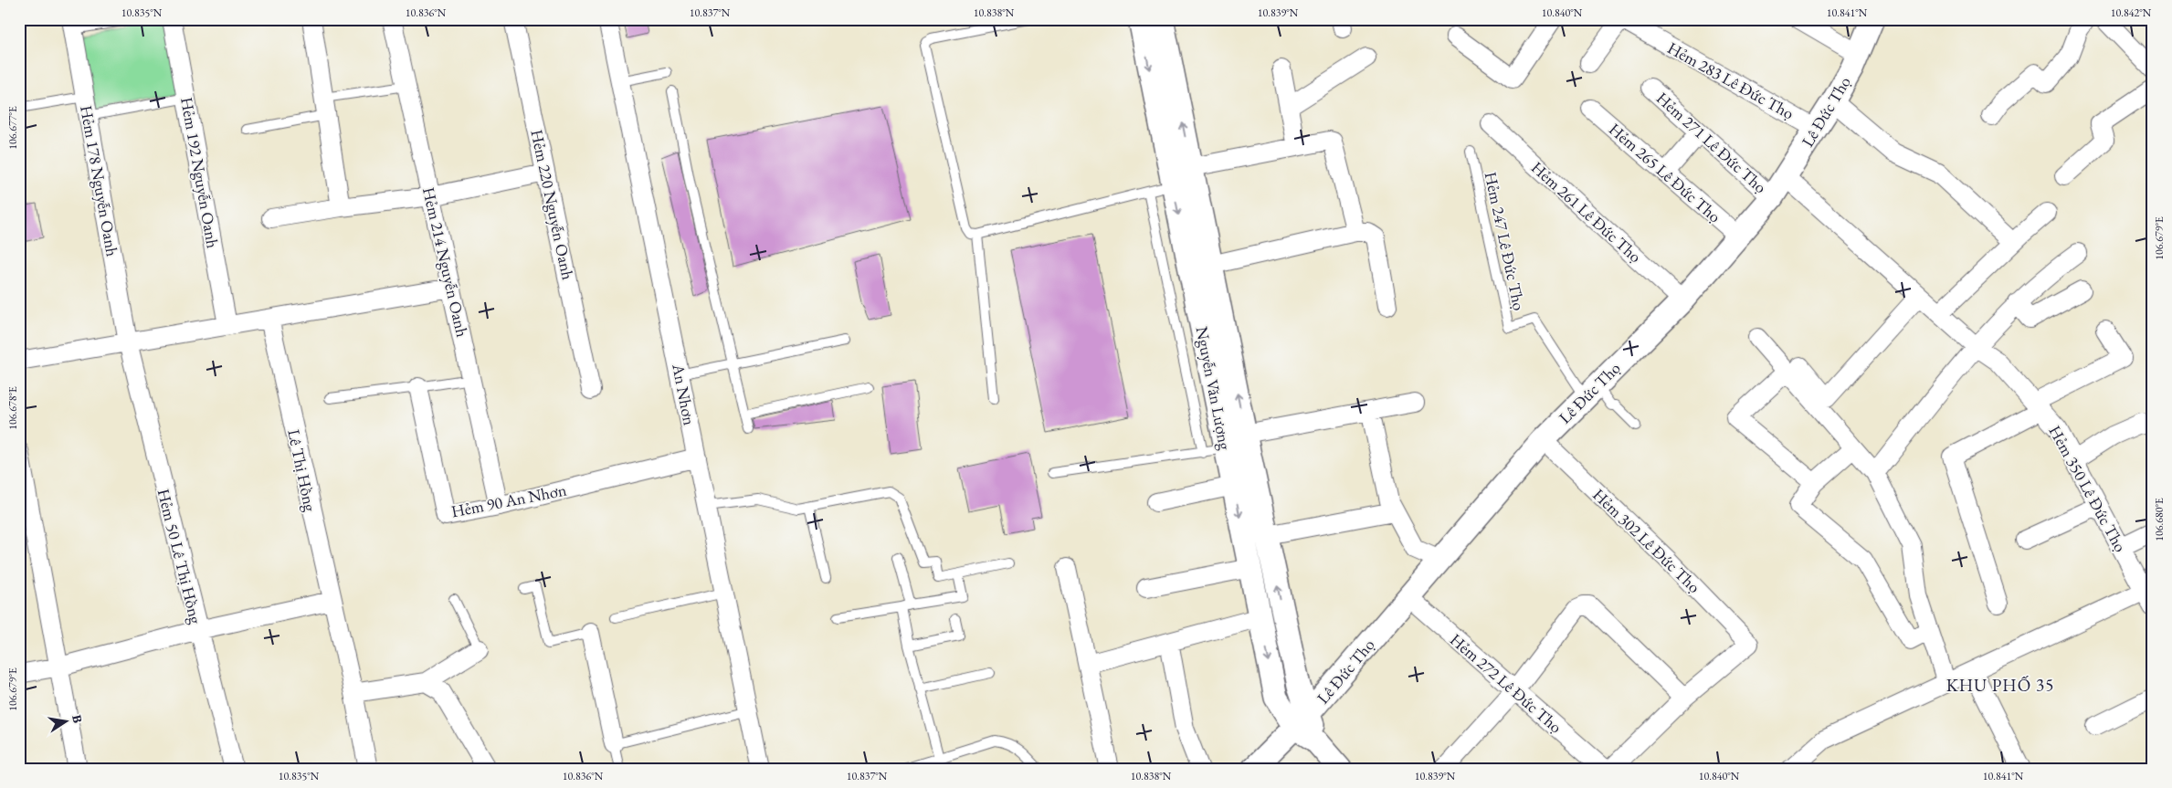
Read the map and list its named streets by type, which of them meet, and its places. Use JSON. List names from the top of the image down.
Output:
{
  "streets": {
    "street": [
      "Hẻm 283 Lê Đức Thọ",
      "Lê Đức Thọ",
      "Hẻm 271 Lê Đức Thọ",
      "Hẻm 192 Nguyễn Oanh",
      "Hẻm 265 Lê Đức Thọ",
      "Hẻm 178 Nguyễn Oanh",
      "Hẻm 220 Nguyễn Oanh",
      "Hẻm 261 Lê Đức Thọ",
      "Hẻm 214 Nguyễn Oanh",
      "Nguyễn Văn Lượng",
      "An Nhơn",
      "Lê Thị Hồng",
      "Hẻm 350 Lê Đức Thọ",
      "Hẻm 90 An Nhơn",
      "Hẻm 302 Lê Đức Thọ",
      "Hẻm 50 Lê Thị Hồng",
      "Hẻm 272 Lê Đức Thọ"
    ],
    "lane": ["Hẻm 247 Lê Đức Thọ"]
  },
  "crossings": [
    ["Hẻm 283 Lê Đức Thọ", "Lê Đức Thọ"],
    ["Lê Đức Thọ", "Hẻm 271 Lê Đức Thọ"],
    ["Lê Đức Thọ", "Hẻm 265 Lê Đức Thọ"],
    ["Lê Đức Thọ", "Hẻm 261 Lê Đức Thọ"],
    ["Lê Đức Thọ", "Hẻm 247 Lê Đức Thọ"],
    ["Lê Đức Thọ", "Nguyễn Văn Lượng"],
    ["Lê Đức Thọ", "Hẻm 350 Lê Đức Thọ"],
    ["Lê Đức Thọ", "Hẻm 302 Lê Đức Thọ"],
    ["Lê Đức Thọ", "Hẻm 272 Lê Đức Thọ"],
    ["Hẻm 178 Nguyễn Oanh", "Hẻm 50 Lê Thị Hồng"],
    ["Hẻm 214 Nguyễn Oanh", "Hẻm 90 An Nhơn"],
    ["An Nhơn", "Hẻm 90 An Nhơn"]
  ],
  "districts": ["KHU PHỐ 35"],
  "north": "right",
  "coordinates": [
    "10.835°N",
    "10.836°N",
    "10.837°N",
    "10.838°N",
    "10.839°N",
    "10.840°N",
    "10.841°N",
    "10.842°N",
    "106.677°E",
    "106.679°E",
    "106.678°E",
    "106.680°E"
  ]
}
